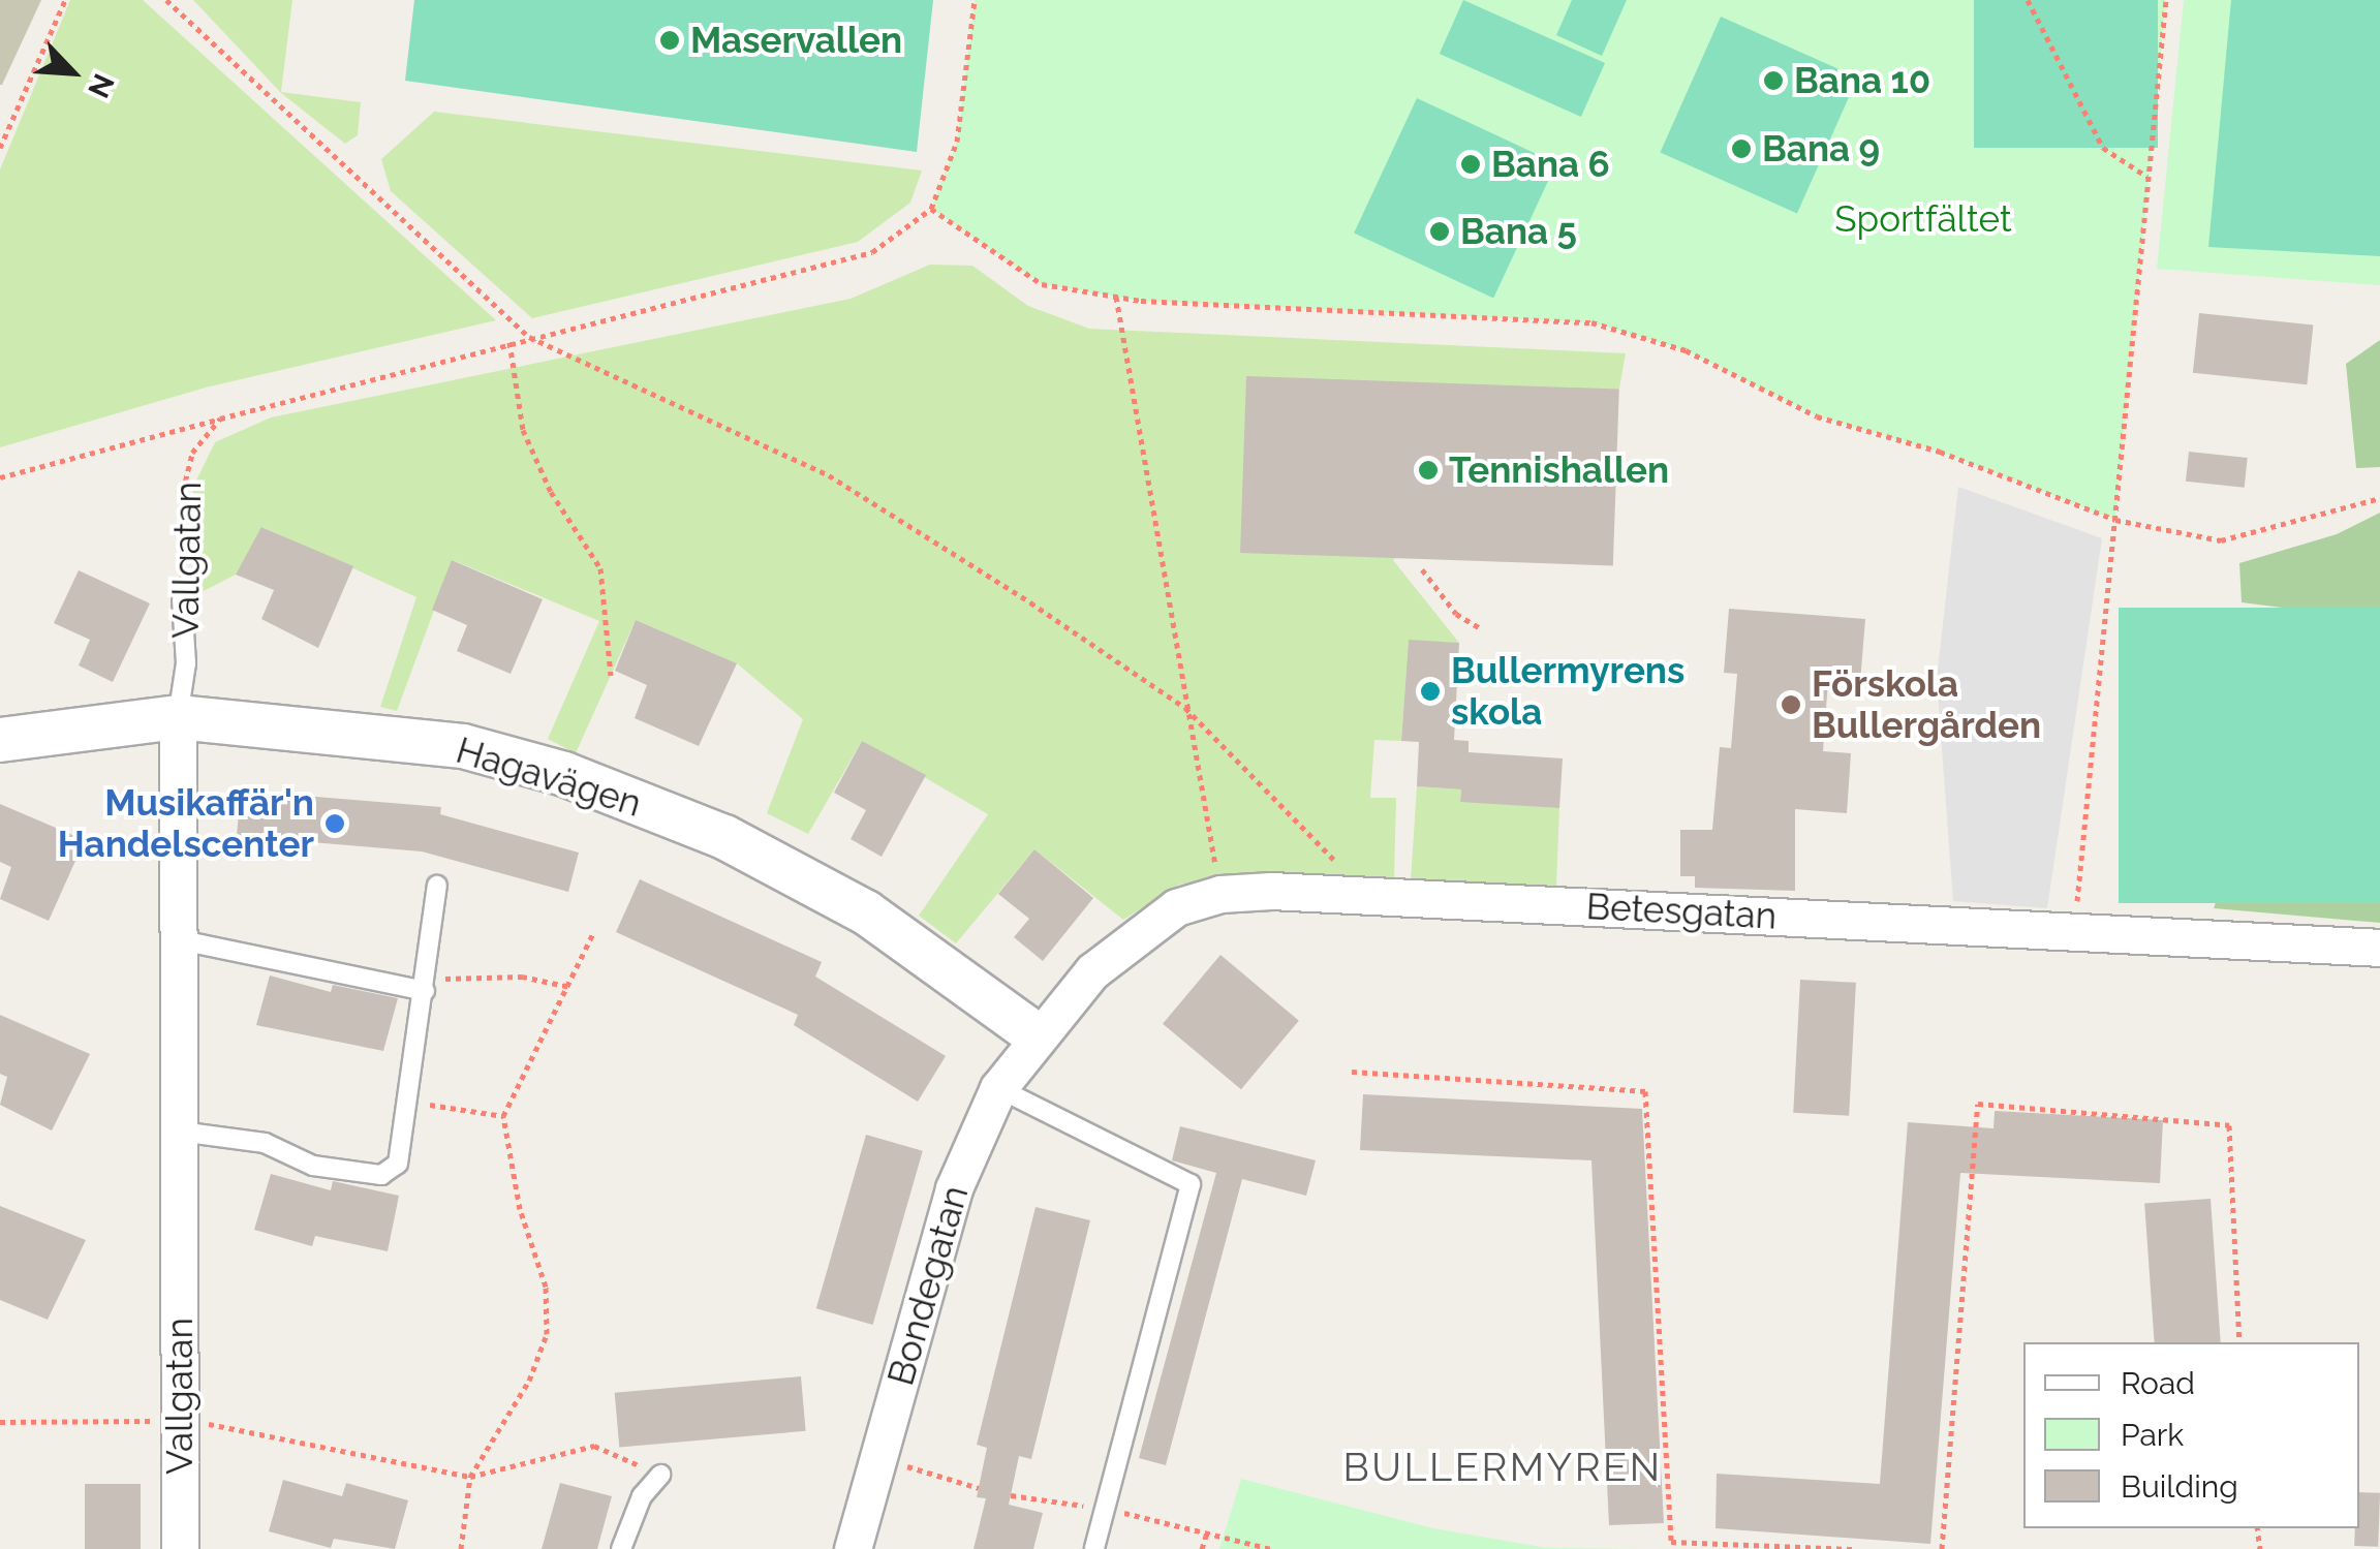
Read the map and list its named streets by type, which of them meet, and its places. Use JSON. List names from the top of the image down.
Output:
{
  "streets": {
    "street": [
      "Vallgatan",
      "Hagavägen",
      "Betesgatan",
      "Bondegatan"
    ]
  },
  "crossings": [
    ["Vallgatan", "Hagavägen"],
    ["Hagavägen", "Betesgatan"],
    ["Hagavägen", "Bondegatan"],
    ["Betesgatan", "Bondegatan"]
  ],
  "districts": ["BULLERMYREN"],
  "parks": ["Sportfältet"],
  "places": [
    "Maservallen",
    "Bana 10",
    "Bana 9",
    "Bana 6",
    "Bana 5",
    "Tennishallen",
    "Bullermyrens skola",
    "Förskola Bullergården",
    "Musikaffär'n Handelscenter"
  ],
  "legend": ["Road", "Park", "Building"],
  "north": "bottom right"
}
